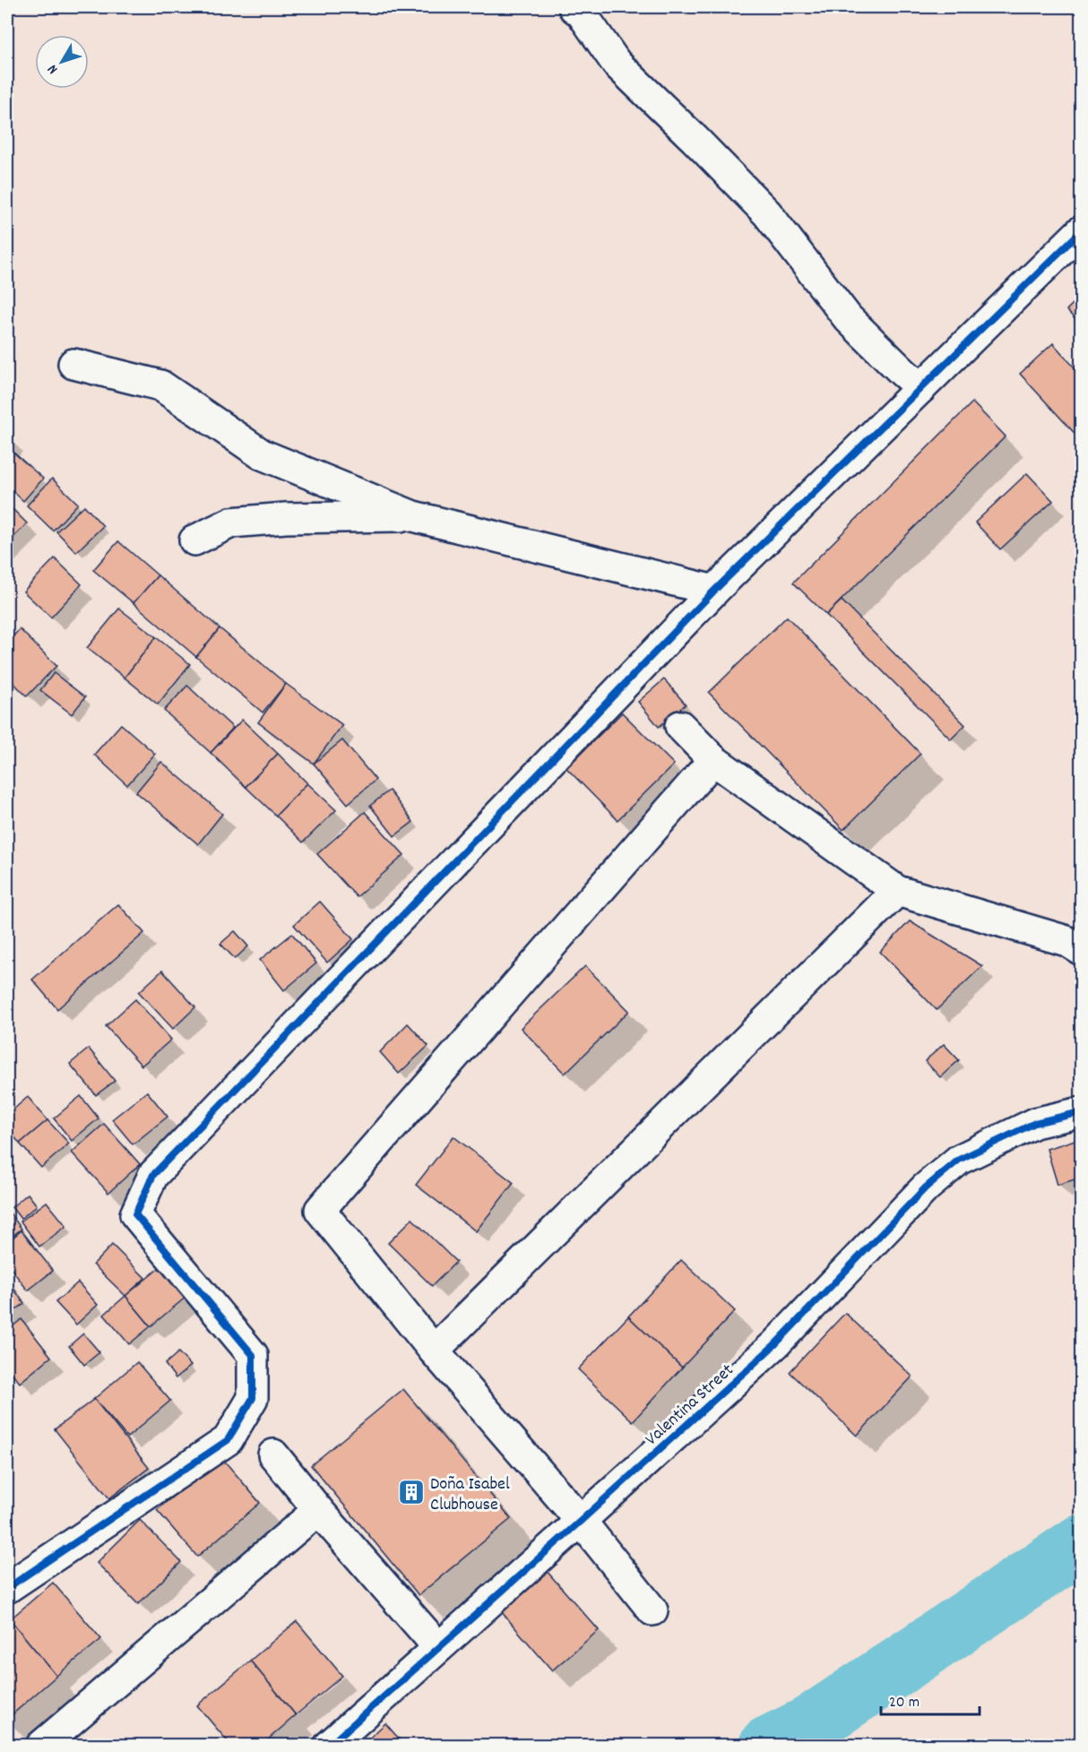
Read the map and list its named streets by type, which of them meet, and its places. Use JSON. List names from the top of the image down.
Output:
{
  "streets": {
    "street": ["Valentina Street"]
  },
  "places": {
    "building": ["Doña Isabel Clubhouse"]
  },
  "scale_bar": "20 m",
  "north": "bottom left"
}
